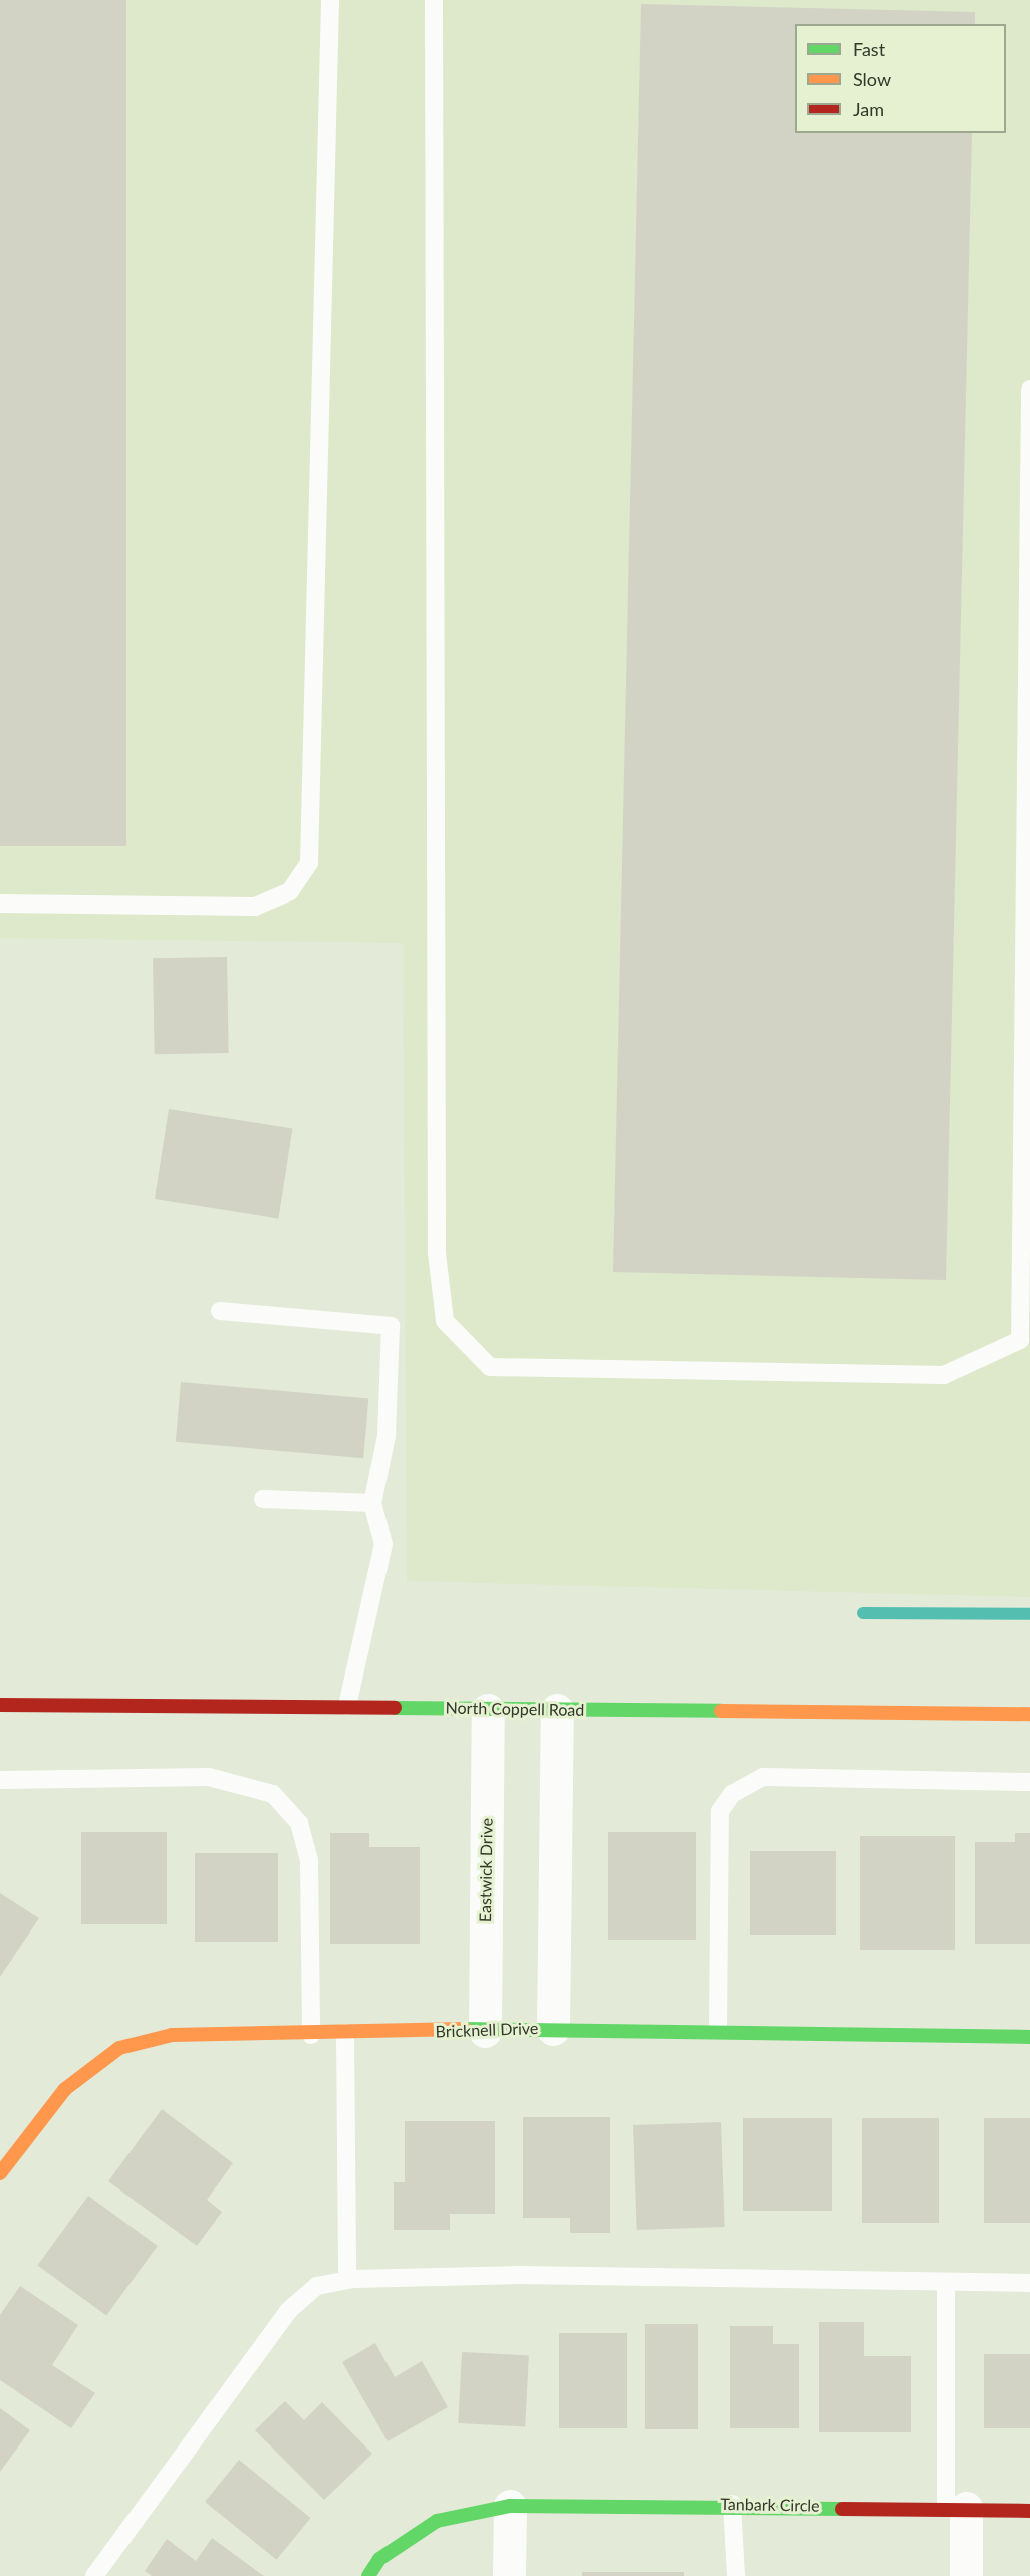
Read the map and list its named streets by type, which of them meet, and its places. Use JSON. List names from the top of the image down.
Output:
{
  "streets": {
    "street": [
      "North Coppell Road",
      "Eastwick Drive",
      "Bricknell Drive",
      "Tanbark Circle"
    ]
  },
  "crossings": [
    ["North Coppell Road", "Eastwick Drive"],
    ["Eastwick Drive", "Bricknell Drive"]
  ],
  "legend": ["Fast", "Slow", "Jam"]
}
